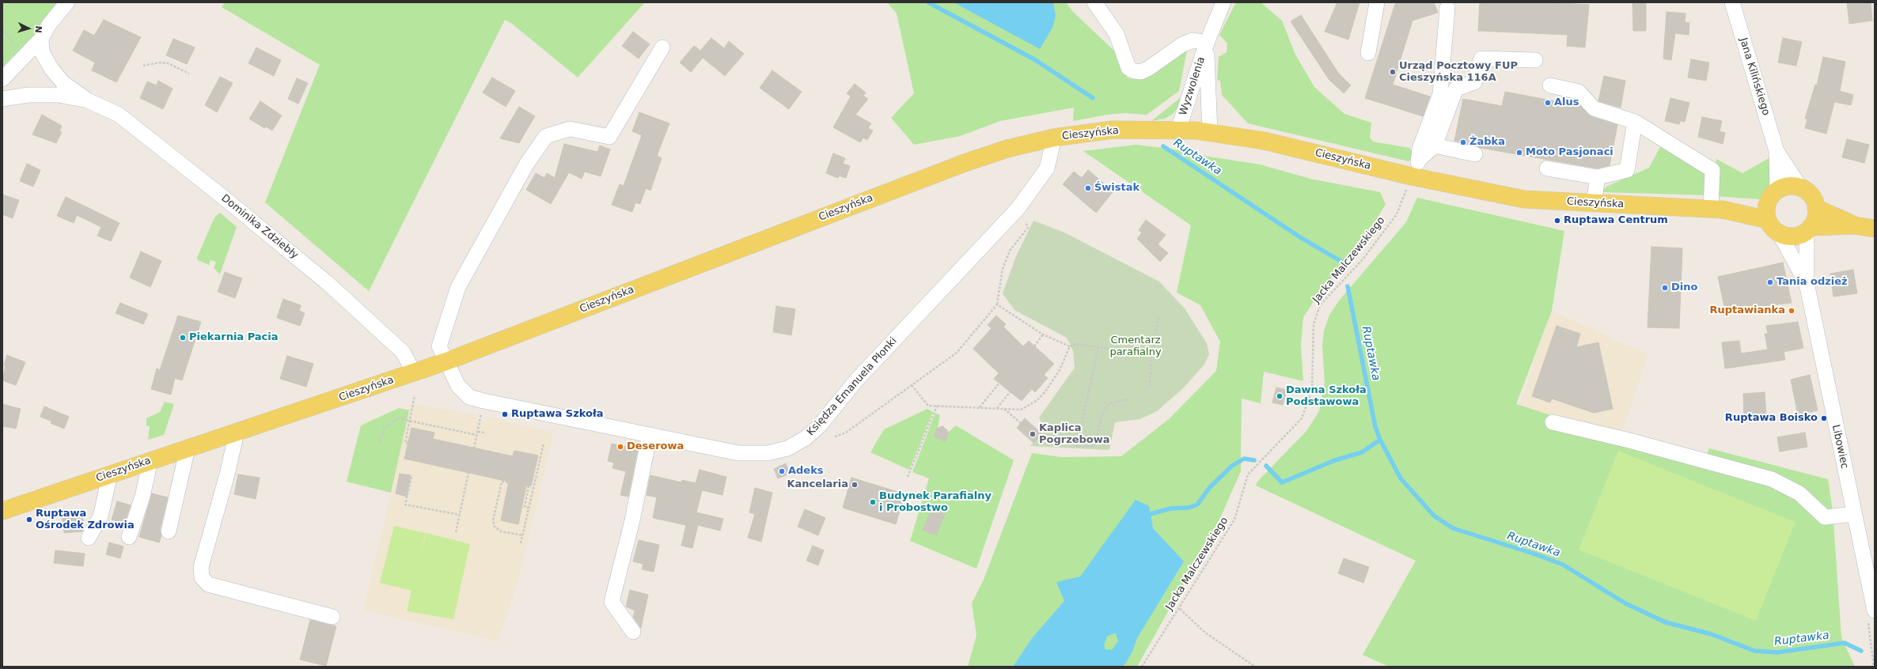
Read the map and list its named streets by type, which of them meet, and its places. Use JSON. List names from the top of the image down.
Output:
{
  "streets": {
    "main road": ["Cieszyńska"],
    "street": [
      "Jana Kilińskiego",
      "Wyzwolenia",
      "Dominika Zdziebły",
      "Księdza Emanuela Płonki",
      "Libowiec"
    ],
    "path": ["Jacka Malczewskiego"]
  },
  "crossings": [
    ["Jana Kilińskiego", "Cieszyńska"],
    ["Jana Kilińskiego", "Libowiec"],
    ["Wyzwolenia", "Cieszyńska"],
    ["Cieszyńska", "Dominika Zdziebły"],
    ["Cieszyńska", "Jacka Malczewskiego"],
    ["Cieszyńska", "Księdza Emanuela Płonki"],
    ["Cieszyńska", "Libowiec"]
  ],
  "water": ["Ruptawka"],
  "parks": ["Cmentarz parafialny"],
  "places": [
    "Urząd Pocztowy FUP Cieszyńska 116A",
    "Alus",
    "Żabka",
    "Moto Pasjonaci",
    "Świstak",
    "Ruptawa Centrum",
    "Tania odzież",
    "Dino",
    "Ruptawianka",
    "Piekarnia Pacia",
    "Dawna Szkoła Podstawowa",
    "Ruptawa Szkoła",
    "Ruptawa Boisko",
    "Kaplica Pogrzebowa",
    "Deserowa",
    "Adeks",
    "Kancelaria",
    "Budynek Parafialny i Probostwo",
    "Ruptawa Ośrodek Zdrowia"
  ],
  "north": "right"
}
